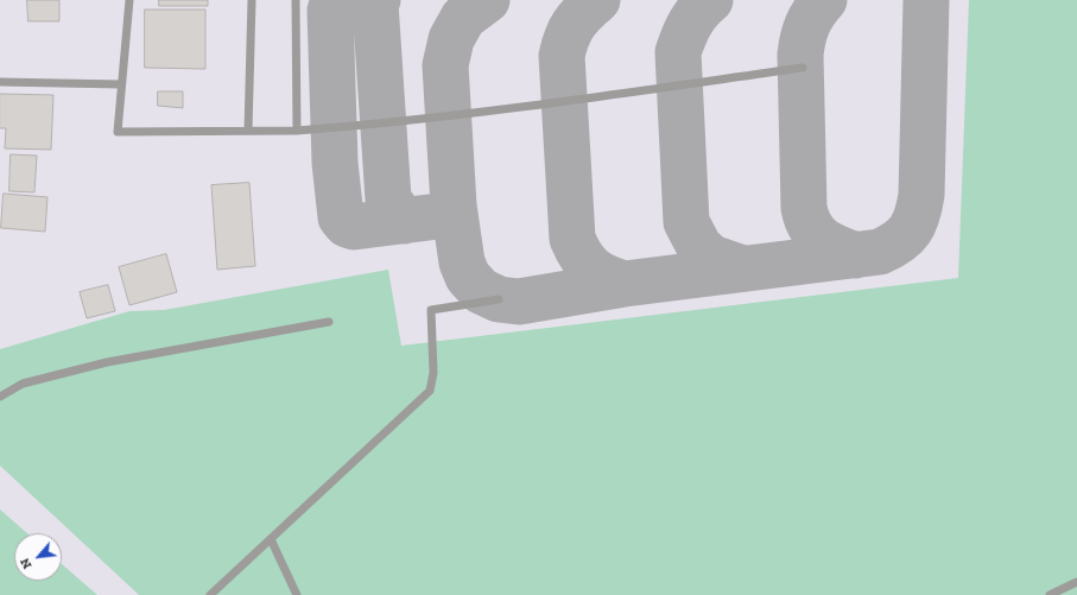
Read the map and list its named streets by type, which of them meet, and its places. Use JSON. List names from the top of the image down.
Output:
{
  "north": "bottom left"
}
